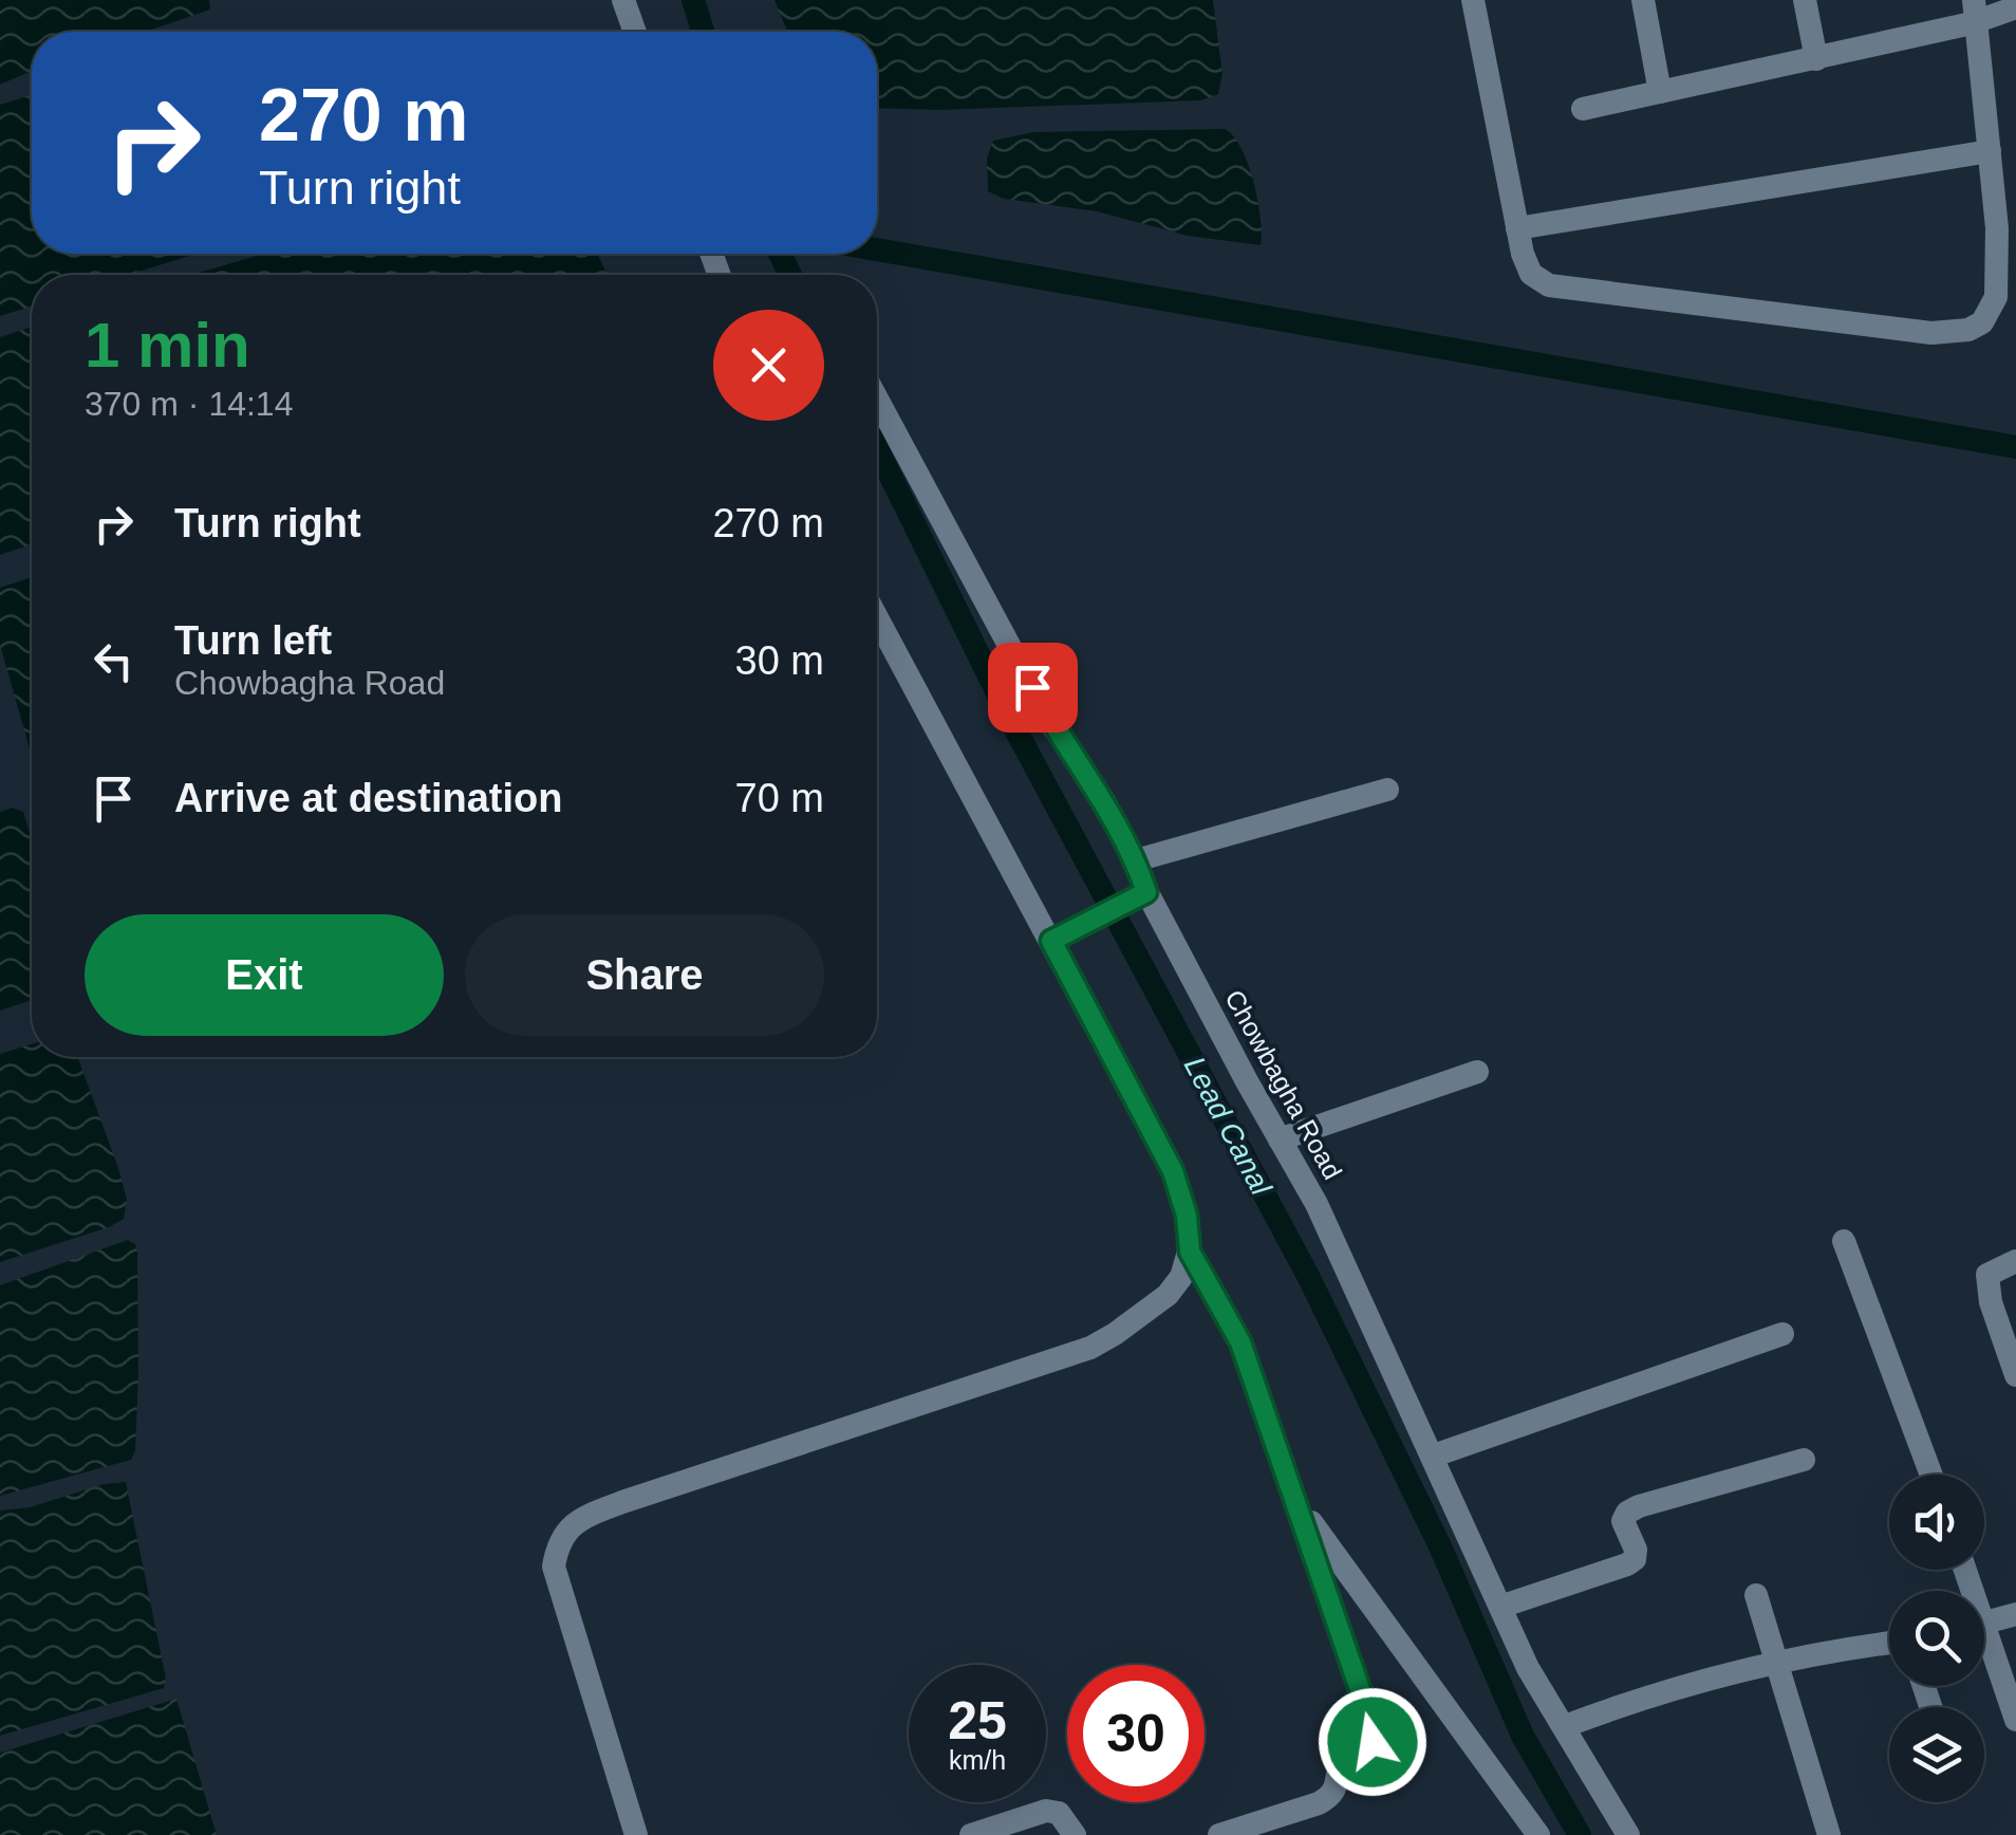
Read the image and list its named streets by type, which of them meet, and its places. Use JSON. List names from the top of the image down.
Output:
{
  "streets": {
    "street": ["Chowbagha Road"]
  },
  "water": ["Lead Canal"],
  "page": {
    "turn": ["270 m", "Turn right"],
    "heading": ["1 min", "370 m · 14:14"],
    "list": [
      {
        "name": "Turn right",
        "value": "270 m"
      },
      {
        "name": "Turn left",
        "note": "Chowbagha Road",
        "value": "30 m"
      },
      {
        "name": "Arrive at destination",
        "value": "70 m"
      }
    ],
    "buttons": ["Exit", "Share"],
    "speed": "25 km/h",
    "limit": "30"
  }
}
